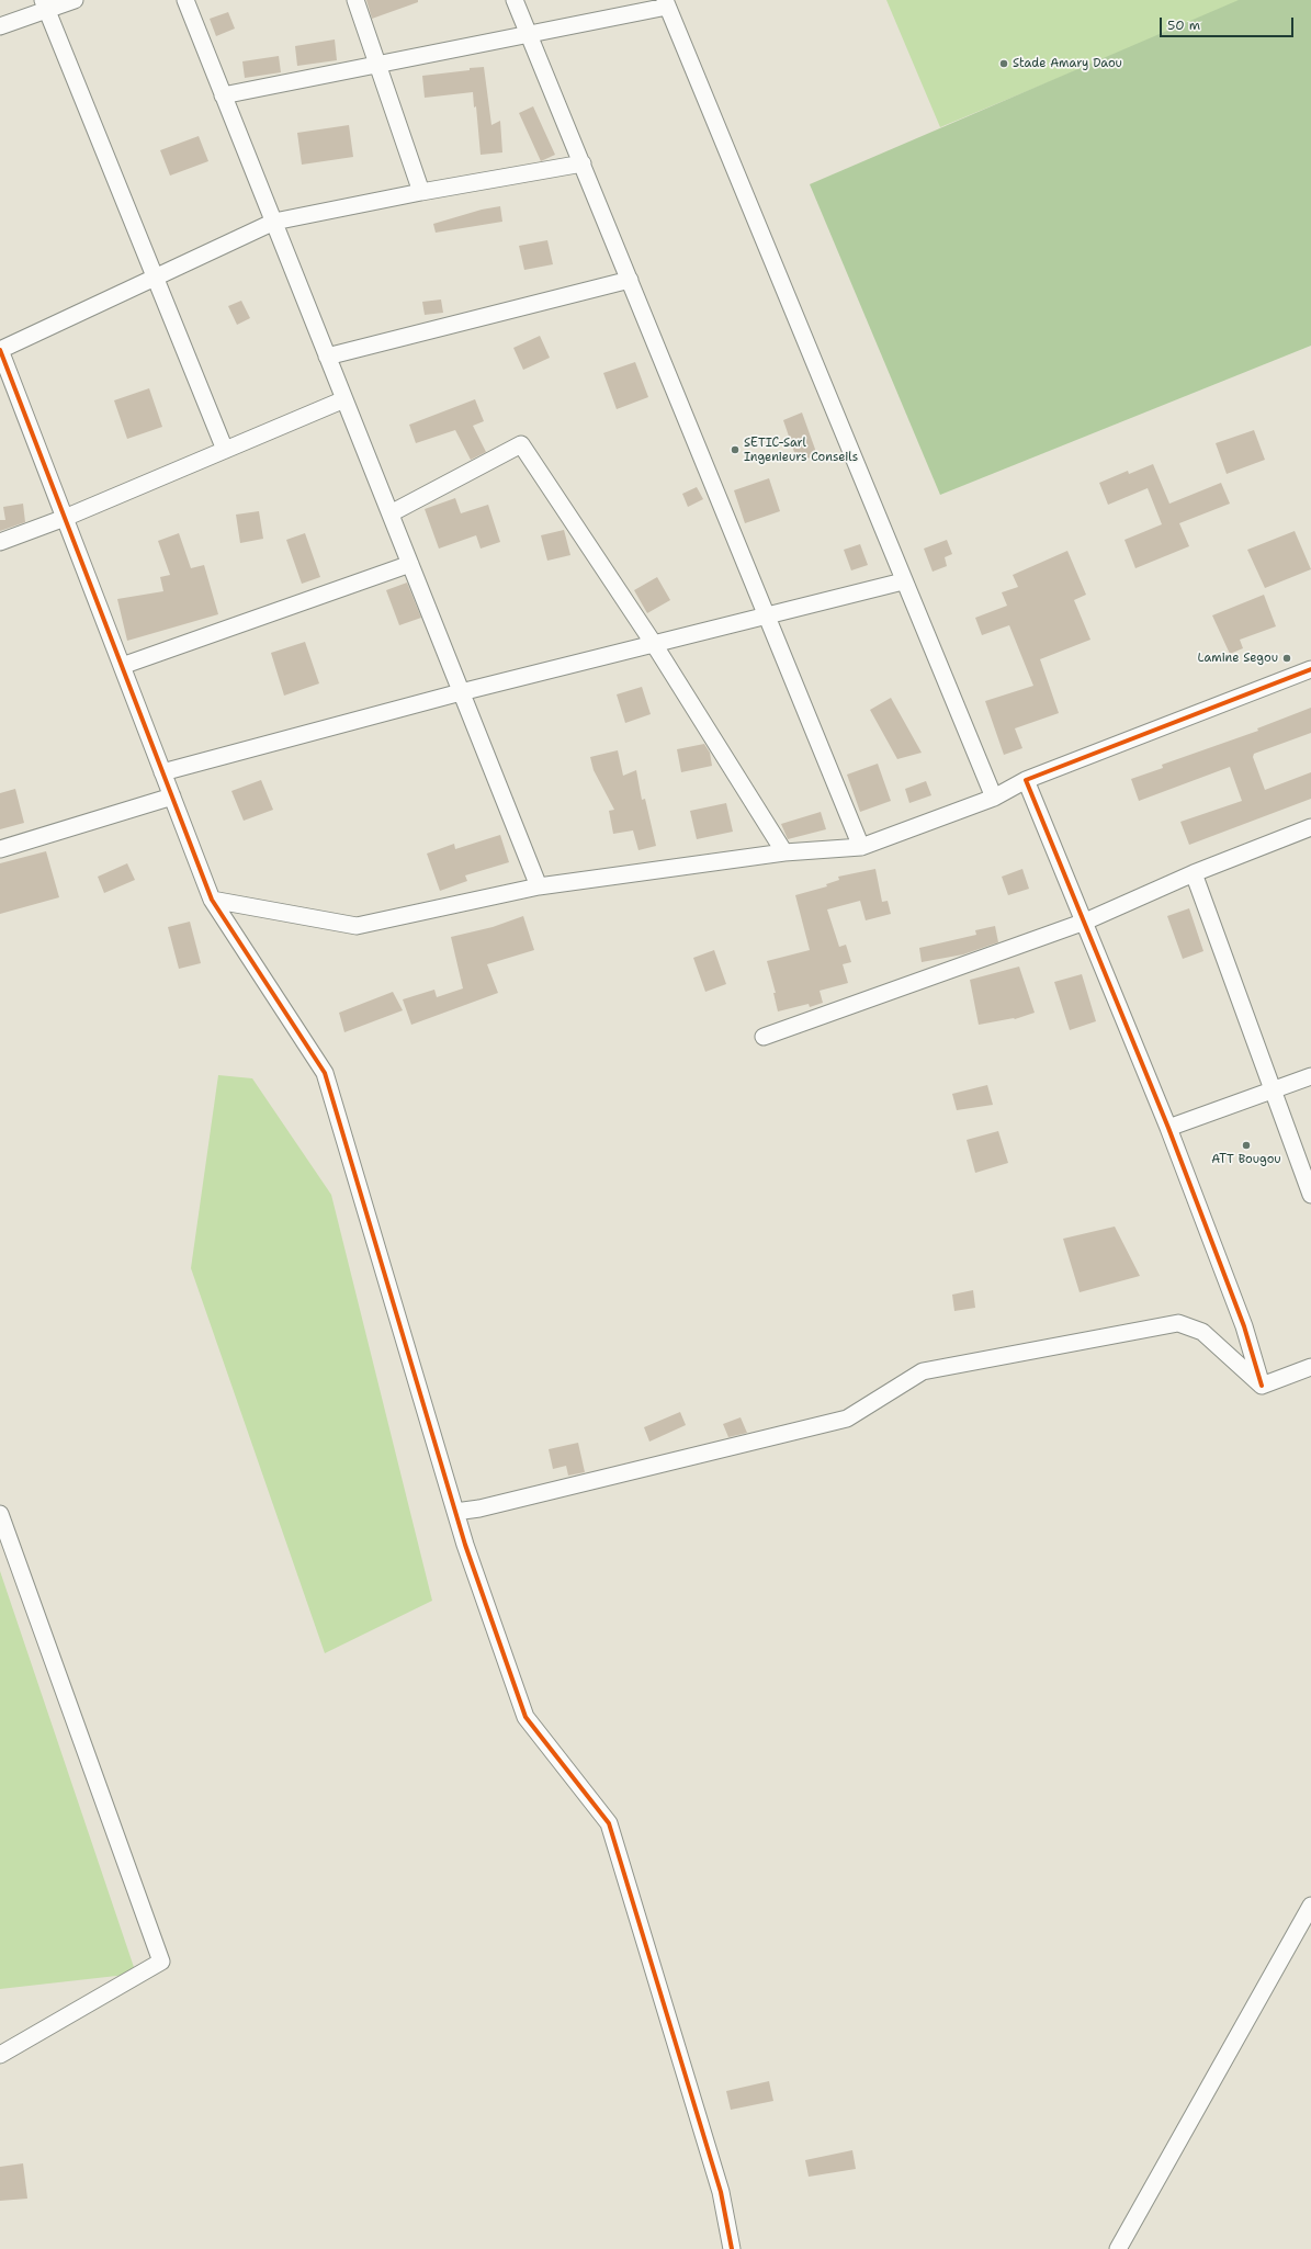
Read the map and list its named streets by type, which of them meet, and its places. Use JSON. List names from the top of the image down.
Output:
{
  "places": [
    "Stade Amary Daou",
    "SETIC-Sarl Ingenieurs Conseils",
    "Lamine Segou",
    "ATT Bougou"
  ],
  "scale_bar": "50 m"
}
